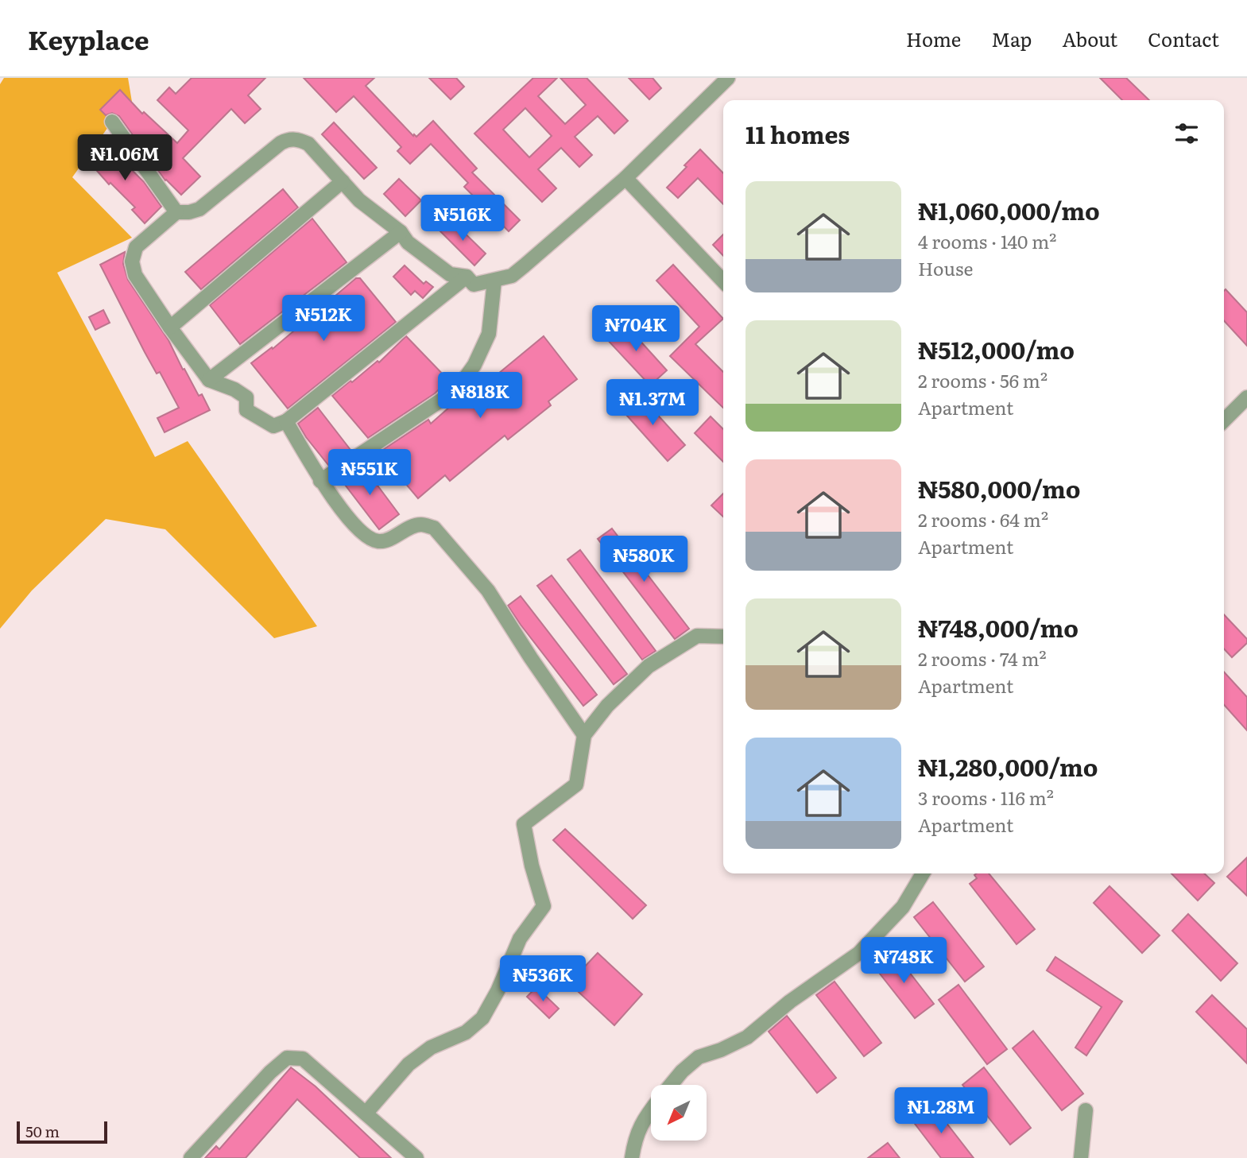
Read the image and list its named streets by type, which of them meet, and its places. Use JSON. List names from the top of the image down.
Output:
{
  "scale_bar": "50 m",
  "north": "bottom left",
  "page": {
    "header": "Keyplace",
    "nav": [
      "Home",
      "Map",
      "About",
      "Contact"
    ],
    "heading": "11 homes",
    "price": [
      "₦1.06M",
      "₦516K",
      "₦512K",
      "₦704K",
      "₦818K",
      "₦1.37M",
      "₦551K",
      "₦580K",
      "₦748K",
      "₦536K",
      "₦1.28M"
    ],
    "list": [
      {
        "name": "₦1,060,000/mo",
        "note": "4 rooms · 140 m² · House"
      },
      {
        "name": "₦512,000/mo",
        "note": "2 rooms · 56 m² · Apartment"
      },
      {
        "name": "₦580,000/mo",
        "note": "2 rooms · 64 m² · Apartment"
      },
      {
        "name": "₦748,000/mo",
        "note": "2 rooms · 74 m² · Apartment"
      },
      {
        "name": "₦1,280,000/mo",
        "note": "3 rooms · 116 m² · Apartment"
      }
    ],
    "scale": "50 m"
  }
}
